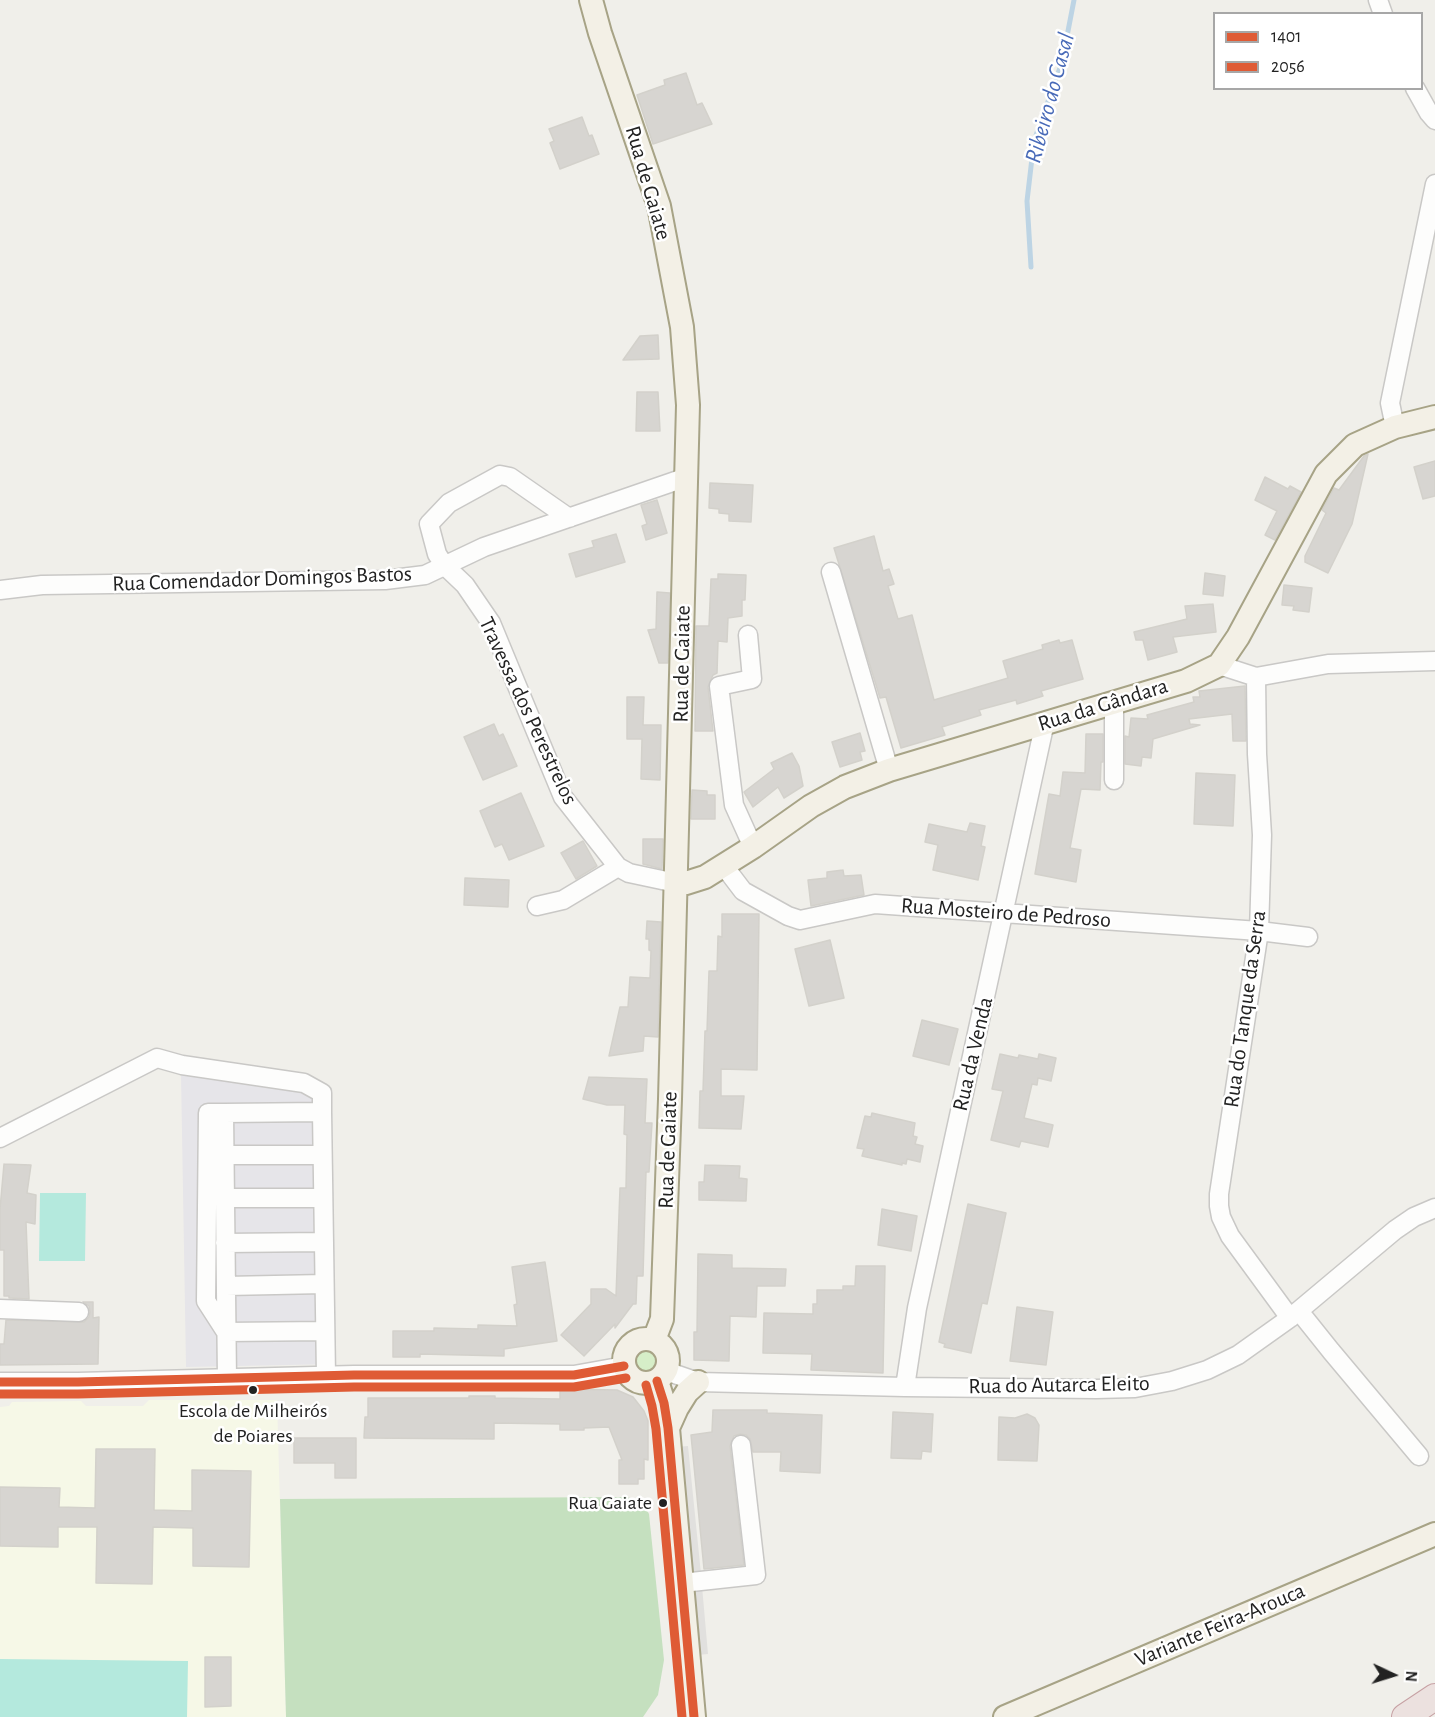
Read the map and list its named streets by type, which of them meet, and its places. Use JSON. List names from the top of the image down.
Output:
{
  "streets": {
    "main road": ["Rua de Gaiate", "Rua da Gândara", "Variante Feira-Arouca"],
    "street": [
      "Rua Comendador Domingos Bastos",
      "Travessa dos Perestrelos",
      "Rua Mosteiro de Pedroso",
      "Rua do Tanque da Serra",
      "Rua da Venda",
      "Rua do Autarca Eleito"
    ]
  },
  "crossings": [
    ["Rua de Gaiate", "Rua Comendador Domingos Bastos"],
    ["Rua de Gaiate", "Rua da Gândara"],
    ["Rua de Gaiate", "Rua do Autarca Eleito"],
    ["Rua Comendador Domingos Bastos", "Travessa dos Perestrelos"],
    ["Rua da Gândara", "Rua Mosteiro de Pedroso"],
    ["Rua da Gândara", "Rua da Venda"],
    ["Rua Mosteiro de Pedroso", "Rua do Tanque da Serra"],
    ["Rua Mosteiro de Pedroso", "Rua da Venda"],
    ["Rua do Tanque da Serra", "Rua do Autarca Eleito"],
    ["Rua da Venda", "Rua do Autarca Eleito"]
  ],
  "water": ["Ribeiro do Casal"],
  "places": ["Escola de Milheirós de Poiares", "Rua Gaiate"],
  "lines": ["transit line 1401", "transit line 2056"],
  "legend": ["1401", "2056"],
  "north": "right"
}
